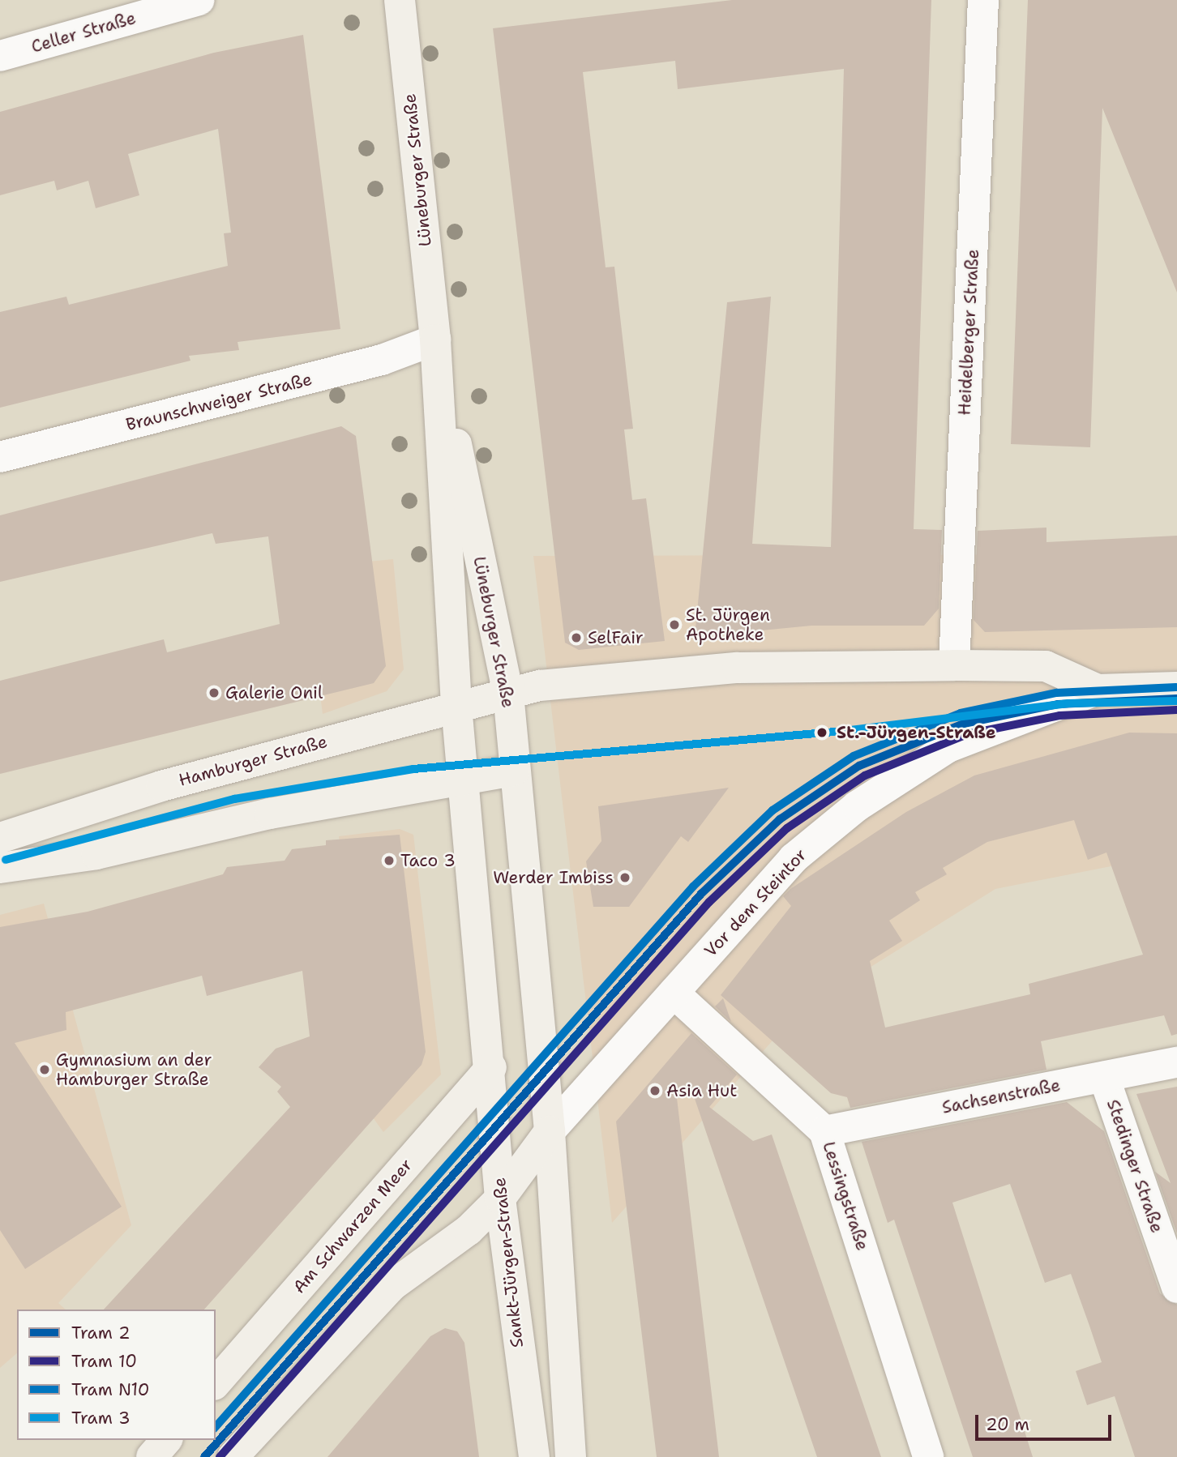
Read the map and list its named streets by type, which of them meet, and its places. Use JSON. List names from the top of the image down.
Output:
{
  "streets": {
    "street": [
      "Celler Straße",
      "Lüneburger Straße",
      "Heidelberger Straße",
      "Braunschweiger Straße",
      "Hamburger Straße",
      "Vor dem Steintor",
      "Sachsenstraße",
      "Stedinger Straße",
      "Lessingstraße",
      "Am Schwarzen Meer",
      "Sankt-Jürgen-Straße"
    ]
  },
  "crossings": [
    ["Lüneburger Straße", "Braunschweiger Straße"],
    ["Lüneburger Straße", "Hamburger Straße"],
    ["Lüneburger Straße", "Vor dem Steintor"],
    ["Lüneburger Straße", "Am Schwarzen Meer"],
    ["Lüneburger Straße", "Sankt-Jürgen-Straße"],
    ["Heidelberger Straße", "Vor dem Steintor"],
    ["Hamburger Straße", "Vor dem Steintor"],
    ["Vor dem Steintor", "Lessingstraße"],
    ["Sachsenstraße", "Stedinger Straße"],
    ["Sachsenstraße", "Lessingstraße"],
    ["Am Schwarzen Meer", "Sankt-Jürgen-Straße"]
  ],
  "places": [
    "St. Jürgen Apotheke",
    "SelFair",
    "Galerie Onil",
    "St.-Jürgen-Straße",
    "Taco 3",
    "Werder Imbiss",
    "Gymnasium an der Hamburger Straße",
    "Asia Hut"
  ],
  "lines": [
    "tram line N10",
    "tram line 2",
    "tram line 3",
    "tram line 10"
  ],
  "legend": [
    "Tram 2",
    "Tram 10",
    "Tram N10",
    "Tram 3"
  ],
  "scale_bar": "20 m"
}
